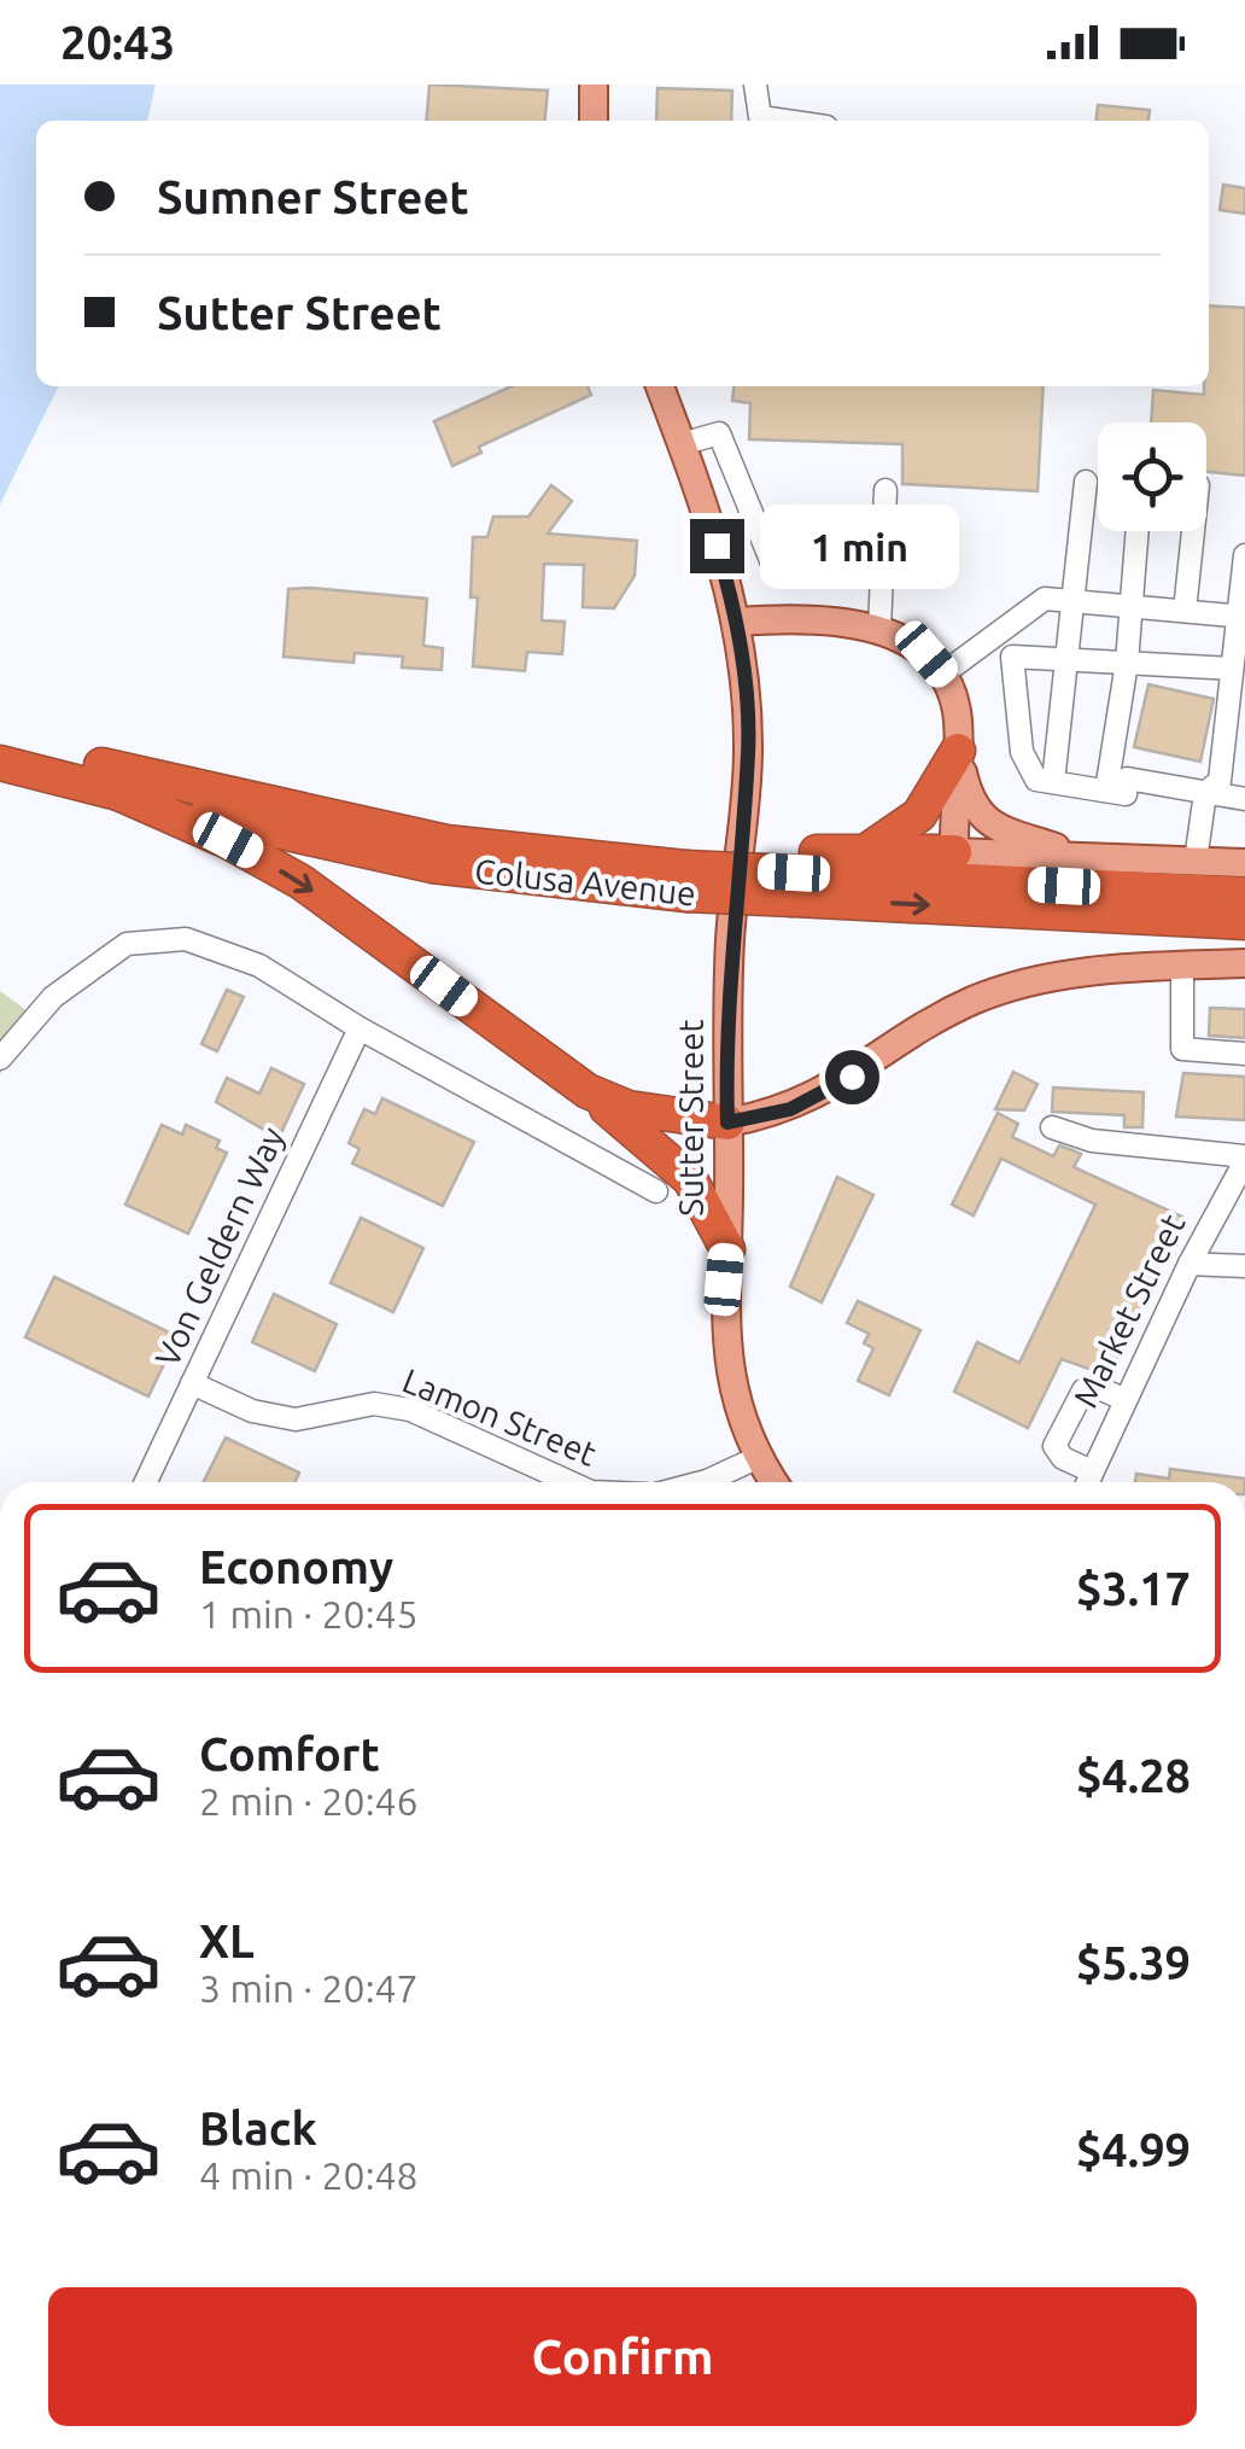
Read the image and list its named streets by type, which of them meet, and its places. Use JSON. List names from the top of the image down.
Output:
{
  "streets": {
    "highway": ["Colusa Avenue"],
    "main road": ["Sutter Street"],
    "street": ["Von Geldern Way", "Market Street", "Lamon Street"]
  },
  "crossings": [
    ["Von Geldern Way", "Lamon Street"]
  ],
  "page": {
    "status": "20:43",
    "banner": ["Sumner Street", "Sutter Street"],
    "bubble": "1 min",
    "list": [
      {
        "name": "Economy",
        "note": "1 min · 20:45",
        "value": "$3.17"
      },
      {
        "name": "Comfort",
        "note": "2 min · 20:46",
        "value": "$4.28"
      },
      {
        "name": "XL",
        "note": "3 min · 20:47",
        "value": "$5.39"
      },
      {
        "name": "Black",
        "note": "4 min · 20:48",
        "value": "$4.99"
      }
    ],
    "buttons": "Confirm"
  }
}
